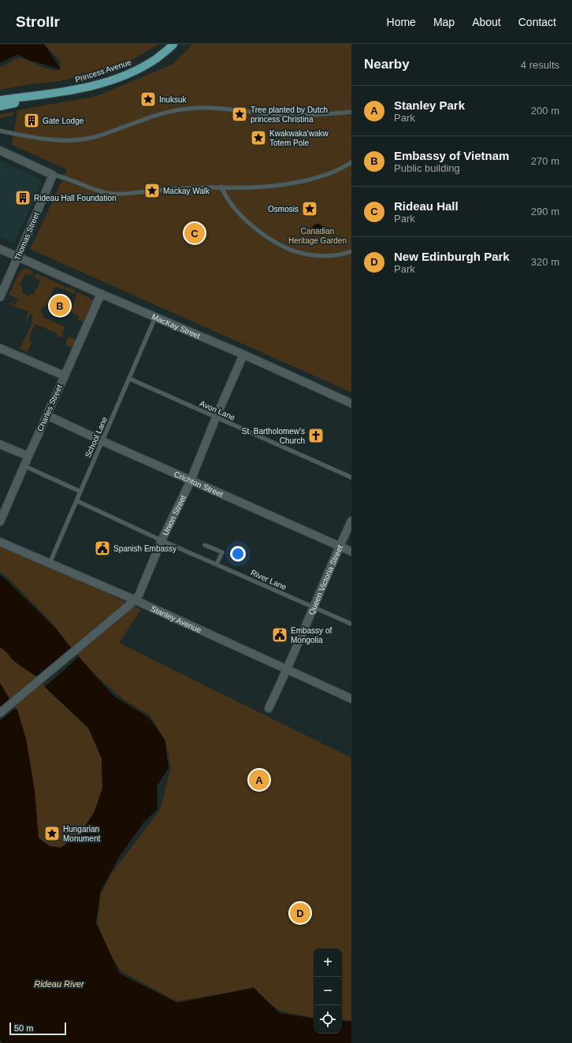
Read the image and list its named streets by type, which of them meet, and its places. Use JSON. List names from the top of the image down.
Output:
{
  "streets": {
    "main road": ["Princess Avenue"],
    "street": [
      "Thomas Street",
      "MacKay Street",
      "Charles Street",
      "Crichton Street",
      "Union Street",
      "Queen Victoria Street",
      "Stanley Avenue"
    ],
    "lane": ["Avon Lane", "School Lane", "River Lane"]
  },
  "crossings": [
    ["Thomas Street", "MacKay Street"],
    ["MacKay Street", "Charles Street"],
    ["MacKay Street", "School Lane"],
    ["MacKay Street", "Union Street"],
    ["Charles Street", "Crichton Street"],
    ["Avon Lane", "School Lane"],
    ["Avon Lane", "Union Street"],
    ["School Lane", "Crichton Street"],
    ["School Lane", "River Lane"],
    ["School Lane", "Stanley Avenue"],
    ["Crichton Street", "Union Street"],
    ["Crichton Street", "Queen Victoria Street"],
    ["Union Street", "River Lane"],
    ["Union Street", "Stanley Avenue"],
    ["River Lane", "Queen Victoria Street"],
    ["Queen Victoria Street", "Stanley Avenue"]
  ],
  "water": ["Rideau River"],
  "parks": ["Canadian Heritage Garden"],
  "places": {
    "place": [
      "Inuksuk",
      "Tree planted by Dutch princess Christina",
      "Kwakwaka'wakw Totem Pole",
      "Mackay Walk",
      "Osmosis",
      "Hungarian Monument"
    ],
    "building": ["Gate Lodge", "Rideau Hall Foundation"],
    "church": ["St. Bartholomew's Church"],
    "public building": ["Spanish Embassy", "Embassy of Mongolia"]
  },
  "scale_bar": "50 m",
  "page": {
    "header": "Strollr",
    "nav": [
      "Home",
      "Map",
      "About",
      "Contact"
    ],
    "heading": ["Nearby", "4 results"],
    "list": [
      {
        "mark": "A",
        "name": "Stanley Park",
        "note": "Park",
        "value": "200 m"
      },
      {
        "mark": "B",
        "name": "Embassy of Vietnam",
        "note": "Public building",
        "value": "270 m"
      },
      {
        "mark": "C",
        "name": "Rideau Hall",
        "note": "Park",
        "value": "290 m"
      },
      {
        "mark": "D",
        "name": "New Edinburgh Park",
        "note": "Park",
        "value": "320 m"
      }
    ],
    "pins": [
      "C",
      "B",
      "A",
      "D"
    ],
    "map_buttons": ["+", "−"],
    "scale": "50 m"
  }
}
